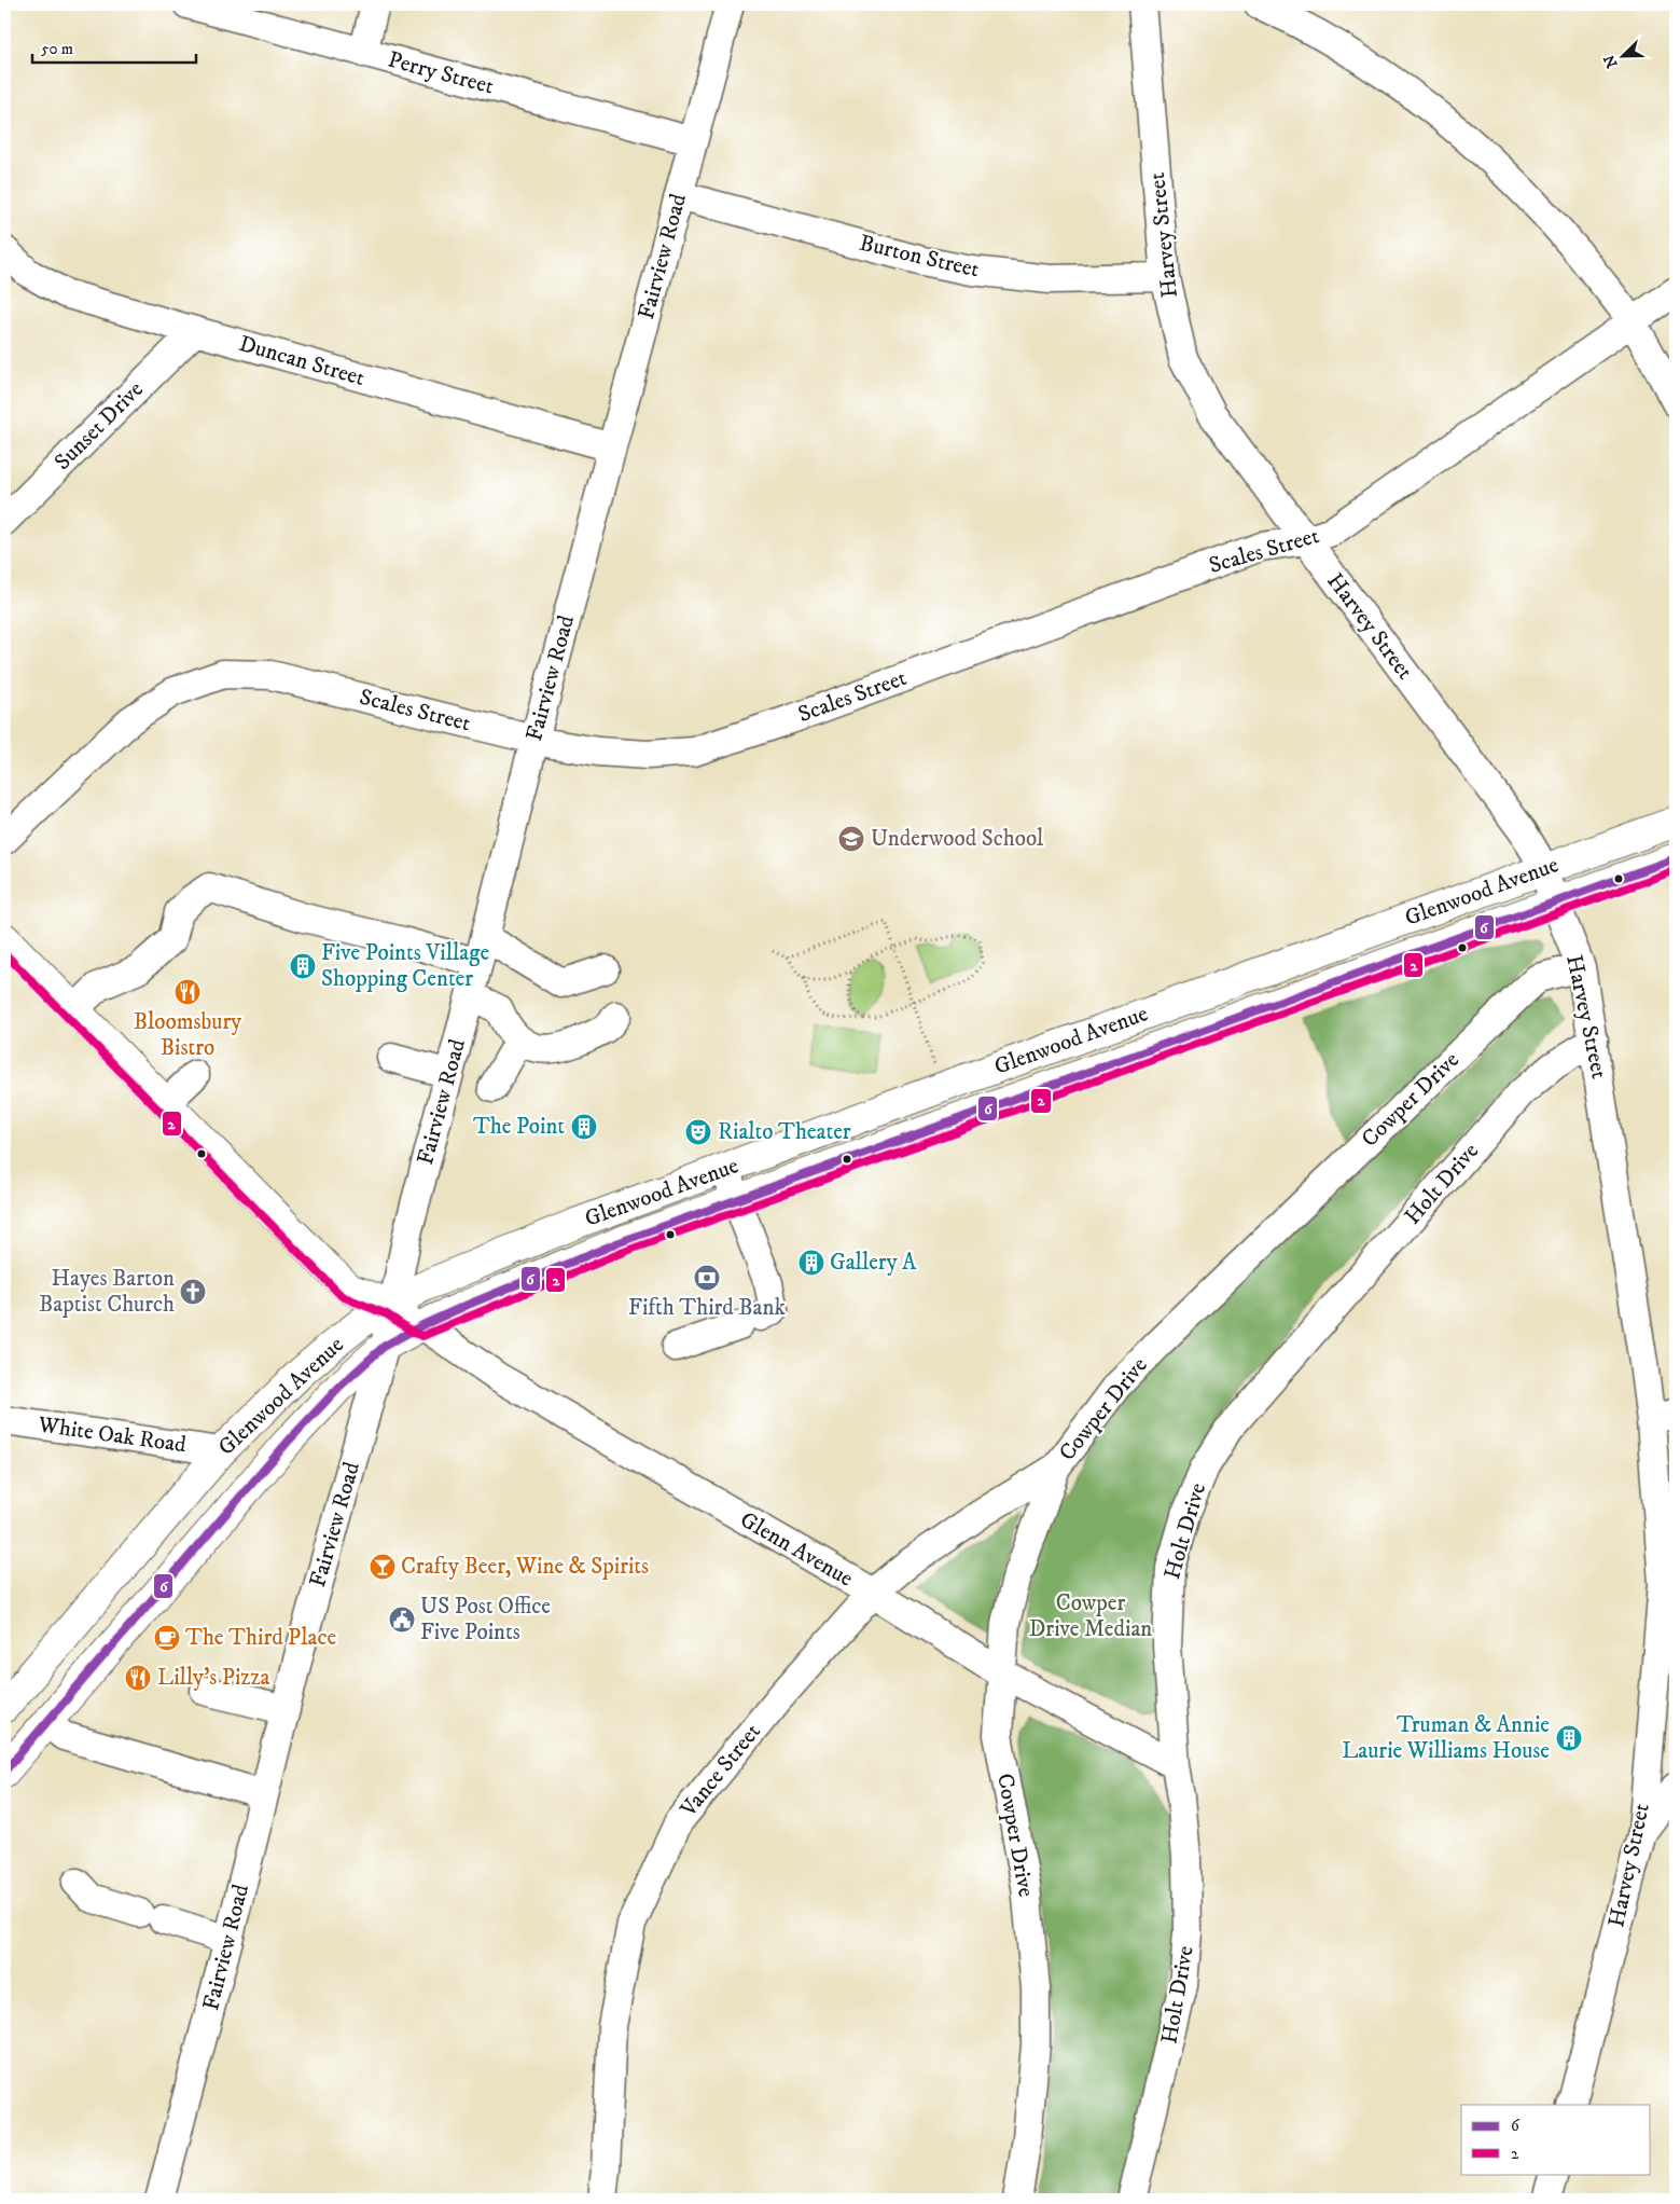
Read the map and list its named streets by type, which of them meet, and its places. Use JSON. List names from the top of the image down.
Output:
{
  "streets": {
    "main road": ["Glenwood Avenue"],
    "street": [
      "Perry Street",
      "Harvey Street",
      "Fairview Road",
      "Burton Street",
      "Duncan Street",
      "Sunset Drive",
      "Scales Street",
      "Cowper Drive",
      "Holt Drive",
      "White Oak Road",
      "Glenn Avenue",
      "Vance Street"
    ]
  },
  "crossings": [
    ["Perry Street", "Fairview Road"],
    ["Harvey Street", "Burton Street"],
    ["Harvey Street", "Scales Street"],
    ["Harvey Street", "Glenwood Avenue"],
    ["Harvey Street", "Cowper Drive"],
    ["Harvey Street", "Holt Drive"],
    ["Fairview Road", "Burton Street"],
    ["Fairview Road", "Duncan Street"],
    ["Fairview Road", "Scales Street"],
    ["Fairview Road", "Glenwood Avenue"],
    ["Duncan Street", "Sunset Drive"],
    ["Glenwood Avenue", "White Oak Road"],
    ["Glenwood Avenue", "Glenn Avenue"],
    ["Cowper Drive", "Glenn Avenue"],
    ["Cowper Drive", "Vance Street"],
    ["Holt Drive", "Glenn Avenue"],
    ["Glenn Avenue", "Vance Street"]
  ],
  "parks": ["Cowper Drive Median"],
  "places": {
    "school or university": ["Underwood School"],
    "building": [
      "Five Points Village Shopping Center",
      "The Point",
      "Gallery A",
      "Truman & Annie Laurie Williams House"
    ],
    "restaurant": ["Bloomsbury Bistro", "Lilly's Pizza"],
    "theatre": ["Rialto Theater"],
    "bank": ["Fifth Third Bank"],
    "church": ["Hayes Barton Baptist Church"],
    "bar": ["Crafty Beer, Wine & Spirits"],
    "public building": ["US Post Office Five Points"],
    "cafe": ["The Third Place"]
  },
  "lines": ["transit line 6", "transit line 2"],
  "legend": ["6", "2"],
  "scale_bar": "50 m",
  "north": "bottom left"
}
